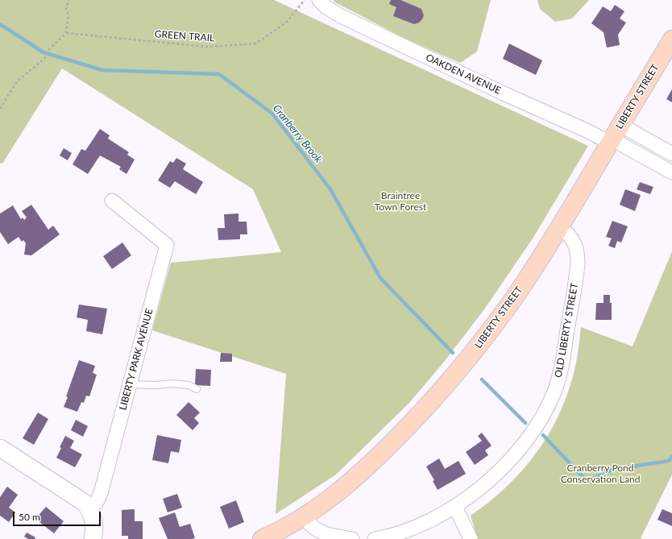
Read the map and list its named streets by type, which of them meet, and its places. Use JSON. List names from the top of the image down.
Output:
{
  "streets": {
    "main road": ["LIBERTY STREET"],
    "street": ["OAKDEN AVENUE", "OLD LIBERTY STREET", "LIBERTY PARK AVENUE"],
    "path": ["GREEN TRAIL"]
  },
  "crossings": [
    ["OAKDEN AVENUE", "LIBERTY STREET"],
    ["LIBERTY STREET", "OLD LIBERTY STREET"]
  ],
  "water": ["Cranberry Brook"],
  "parks": ["Braintree Town Forest", "Cranberry Pond Conservation Land"],
  "scale_bar": "50 m"
}
